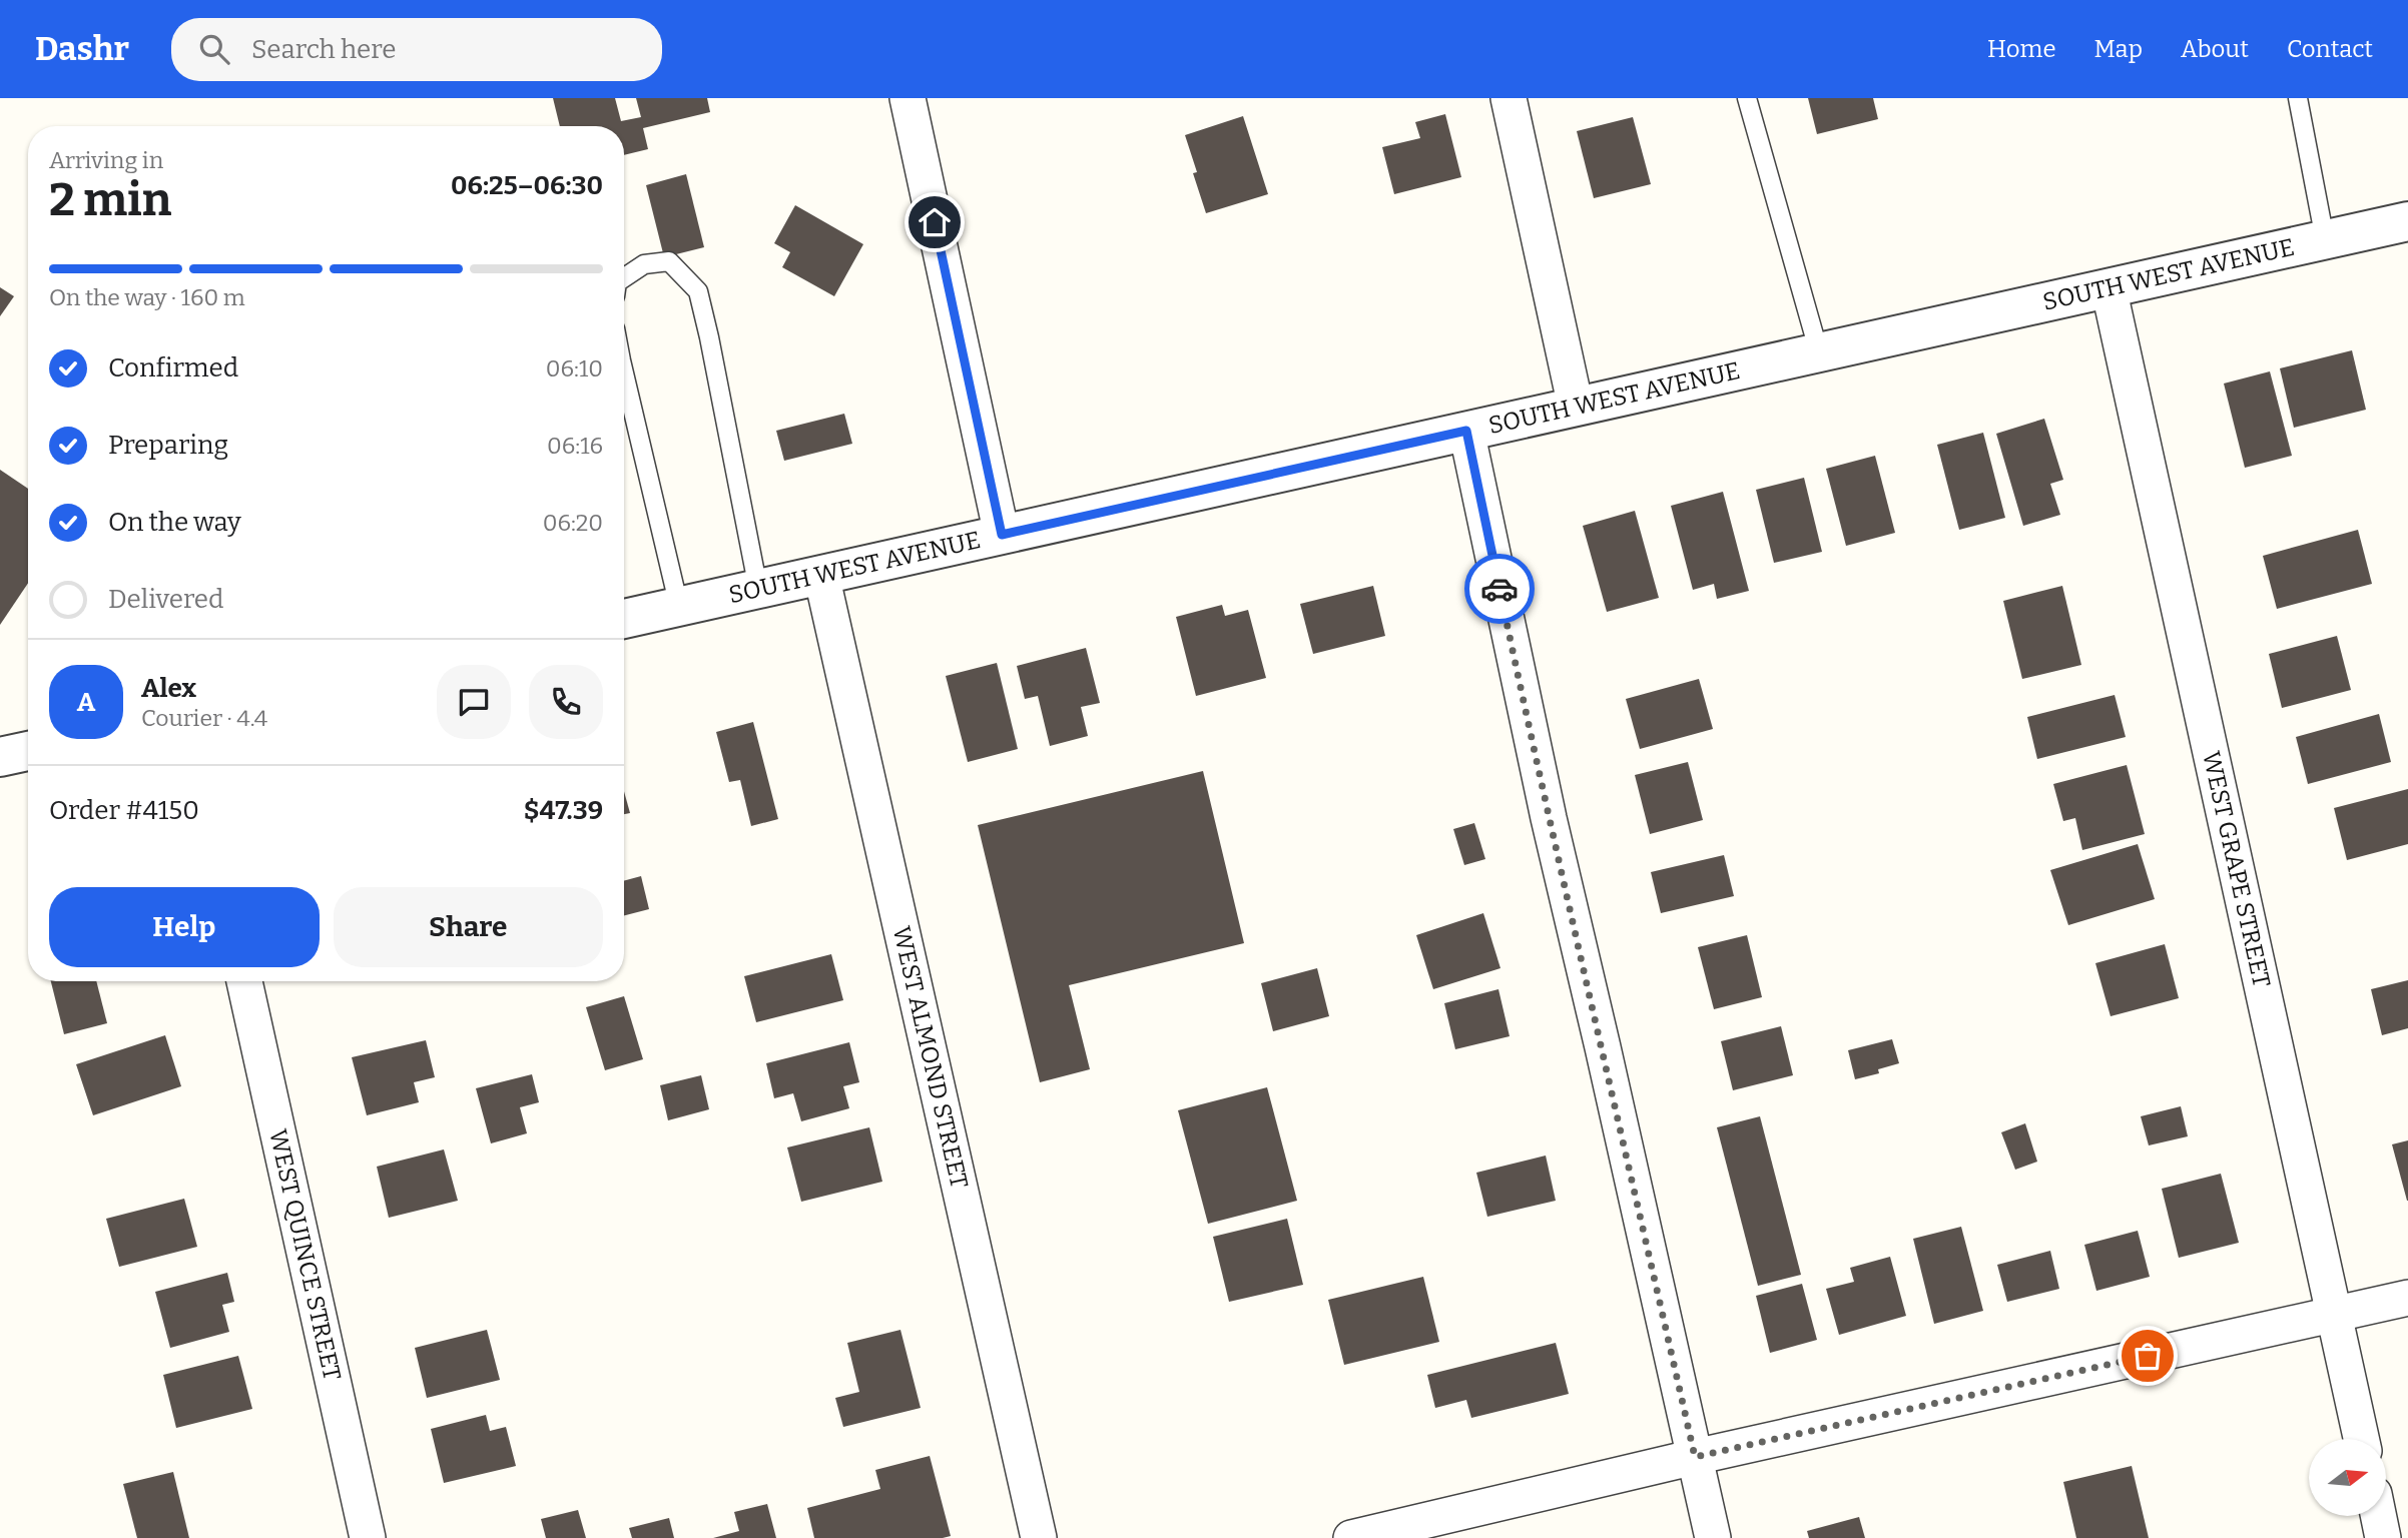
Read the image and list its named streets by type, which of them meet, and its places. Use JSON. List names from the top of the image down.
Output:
{
  "streets": {
    "street": [
      "SOUTH WEST AVENUE",
      "WEST GRAPE STREET",
      "WEST ALMOND STREET",
      "WEST QUINCE STREET"
    ]
  },
  "crossings": [
    ["SOUTH WEST AVENUE", "WEST GRAPE STREET"],
    ["SOUTH WEST AVENUE", "WEST ALMOND STREET"]
  ],
  "north": "right",
  "page": {
    "header": "Dashr",
    "search": "Search here",
    "nav": [
      "Home",
      "Map",
      "About",
      "Contact"
    ],
    "heading": ["2 min", "Arriving in", "06:25–06:30"],
    "panel": [
      "Alex",
      "Courier · 4.4",
      "Order #4150",
      "$47.39"
    ],
    "bar": "On the way · 160 m",
    "list": [
      ["Confirmed", "06:10"],
      ["Preparing", "06:16"],
      ["On the way", "06:20"],
      "Delivered"
    ],
    "round": "A",
    "buttons": ["Help", "Share"]
  }
}
